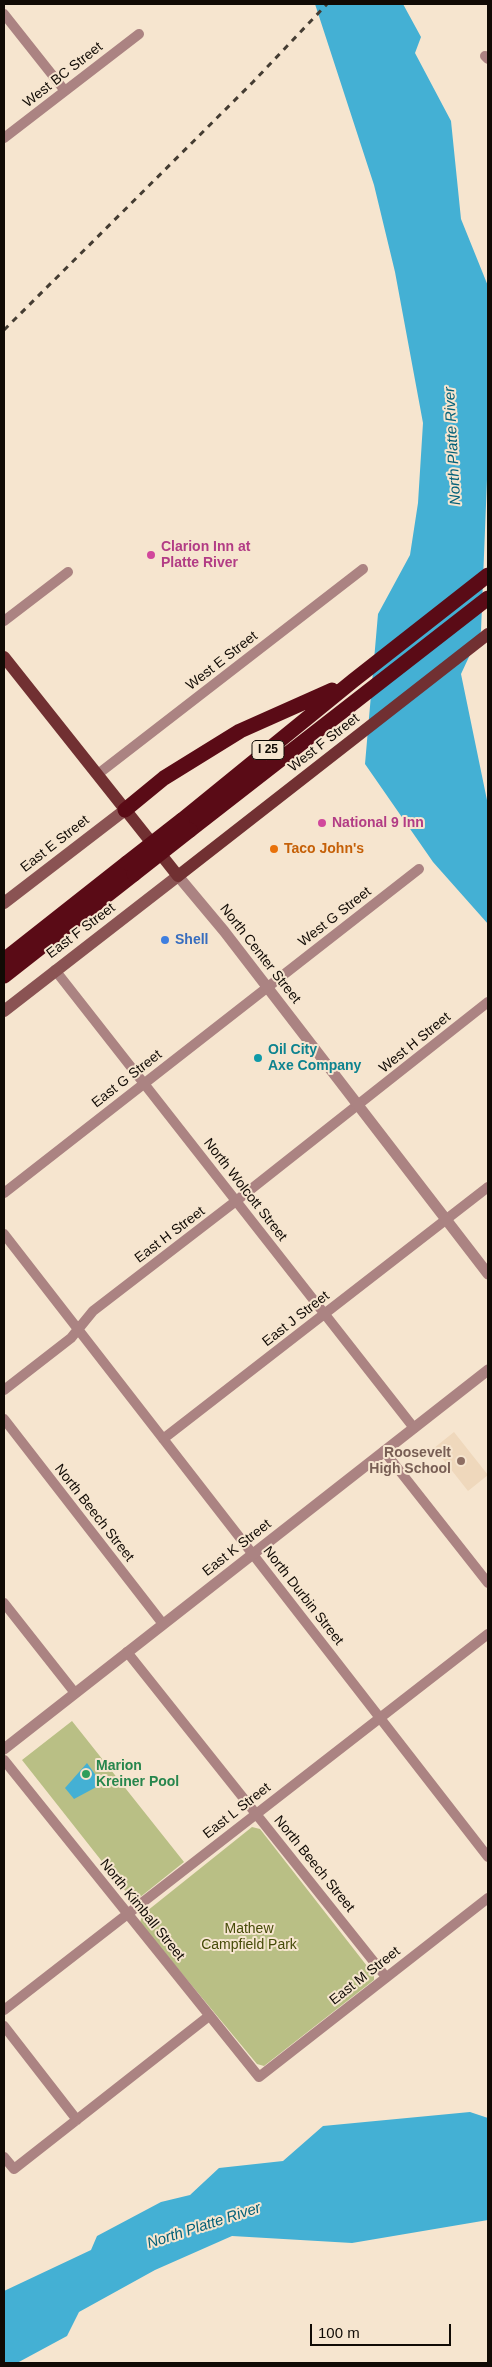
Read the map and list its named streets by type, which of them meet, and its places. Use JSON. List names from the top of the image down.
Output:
{
  "streets": {
    "highway": ["I 25"],
    "main road": [
      "West F Street",
      "East E Street",
      "East F Street",
      "North Center Street"
    ],
    "street": [
      "West BC Street",
      "West E Street",
      "West G Street",
      "West H Street",
      "East G Street",
      "North Wolcott Street",
      "East H Street",
      "East J Street",
      "North Beech Street",
      "East K Street",
      "North Durbin Street",
      "East L Street",
      "North Kimball Street",
      "East M Street"
    ]
  },
  "crossings": [
    ["West E Street", "North Center Street"],
    ["West F Street", "East F Street"],
    ["West F Street", "North Center Street"],
    ["East E Street", "North Center Street"],
    ["West G Street", "North Center Street"],
    ["West G Street", "East G Street"],
    ["East F Street", "North Center Street"],
    ["East F Street", "North Wolcott Street"],
    ["North Center Street", "West H Street"],
    ["North Center Street", "East G Street"],
    ["North Center Street", "East H Street"],
    ["North Center Street", "East J Street"],
    ["West H Street", "East H Street"],
    ["East G Street", "North Wolcott Street"],
    ["North Wolcott Street", "East H Street"],
    ["North Wolcott Street", "East J Street"],
    ["North Wolcott Street", "East K Street"],
    ["East H Street", "North Durbin Street"],
    ["East J Street", "North Durbin Street"],
    ["North Beech Street", "East K Street"],
    ["North Beech Street", "East L Street"],
    ["North Beech Street", "East M Street"],
    ["East K Street", "North Durbin Street"],
    ["North Durbin Street", "East L Street"],
    ["East L Street", "North Kimball Street"],
    ["North Kimball Street", "East M Street"]
  ],
  "water": ["North Platte River"],
  "parks": ["Mathew Campfield Park"],
  "places": [
    "Clarion Inn at Platte River",
    "National 9 Inn",
    "Taco John's",
    "Shell",
    "Oil City Axe Company",
    "Roosevelt High School",
    "Marion Kreiner Pool"
  ],
  "scale_bar": "100 m"
}
